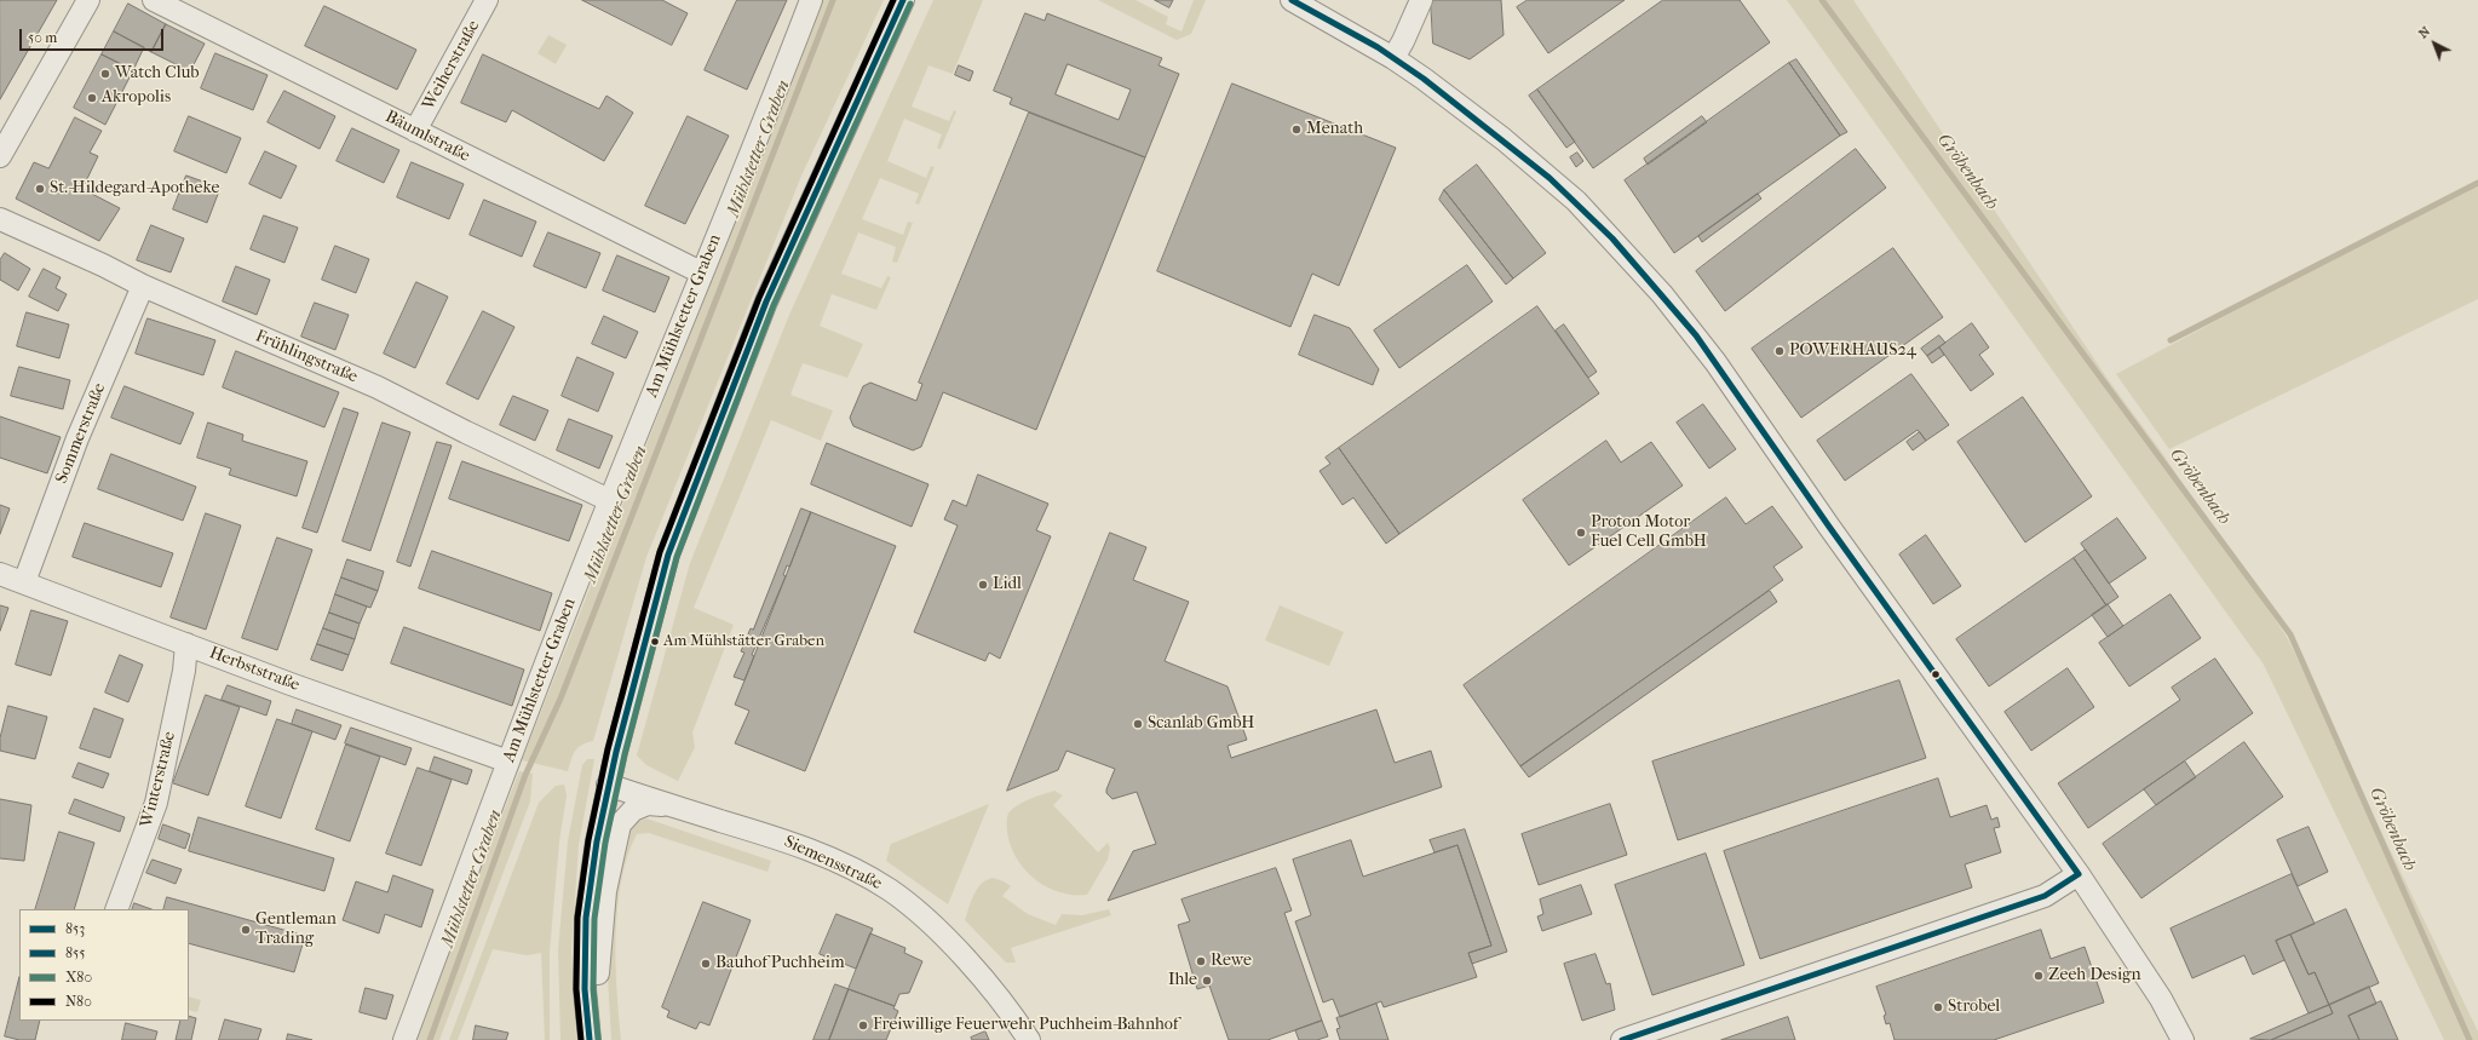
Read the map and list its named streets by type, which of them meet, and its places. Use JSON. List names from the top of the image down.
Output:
{
  "streets": {
    "street": [
      "Weiherstraße",
      "Bäumlstraße",
      "Am Mühlstetter Graben",
      "Frühlingstraße",
      "Sommerstraße",
      "Herbststraße",
      "Winterstraße",
      "Siemensstraße"
    ]
  },
  "crossings": [
    ["Weiherstraße", "Bäumlstraße"],
    ["Bäumlstraße", "Am Mühlstetter Graben"],
    ["Am Mühlstetter Graben", "Frühlingstraße"],
    ["Am Mühlstetter Graben", "Herbststraße"],
    ["Frühlingstraße", "Sommerstraße"],
    ["Sommerstraße", "Herbststraße"],
    ["Herbststraße", "Winterstraße"]
  ],
  "water": ["Mühlstetter Graben", "Gröbenbach"],
  "places": [
    "Watch Club",
    "Akropolis",
    "Menath",
    "St.-Hildegard-Apotheke",
    "POWERHAUS24",
    "Proton Motor Fuel Cell GmbH",
    "Lidl",
    "Am Mühlstätter Graben",
    "Scanlab GmbH",
    "Gentleman Trading",
    "Rewe",
    "Bauhof Puchheim",
    "Zeeh Design",
    "Ihle",
    "Strobel",
    "Freiwillige Feuerwehr Puchheim-Bahnhof"
  ],
  "lines": [
    "transit line 853",
    "transit line 855",
    "transit line N80",
    "transit line X80"
  ],
  "legend": [
    "853",
    "855",
    "X80",
    "N80"
  ],
  "scale_bar": "50 m",
  "north": "top left"
}
